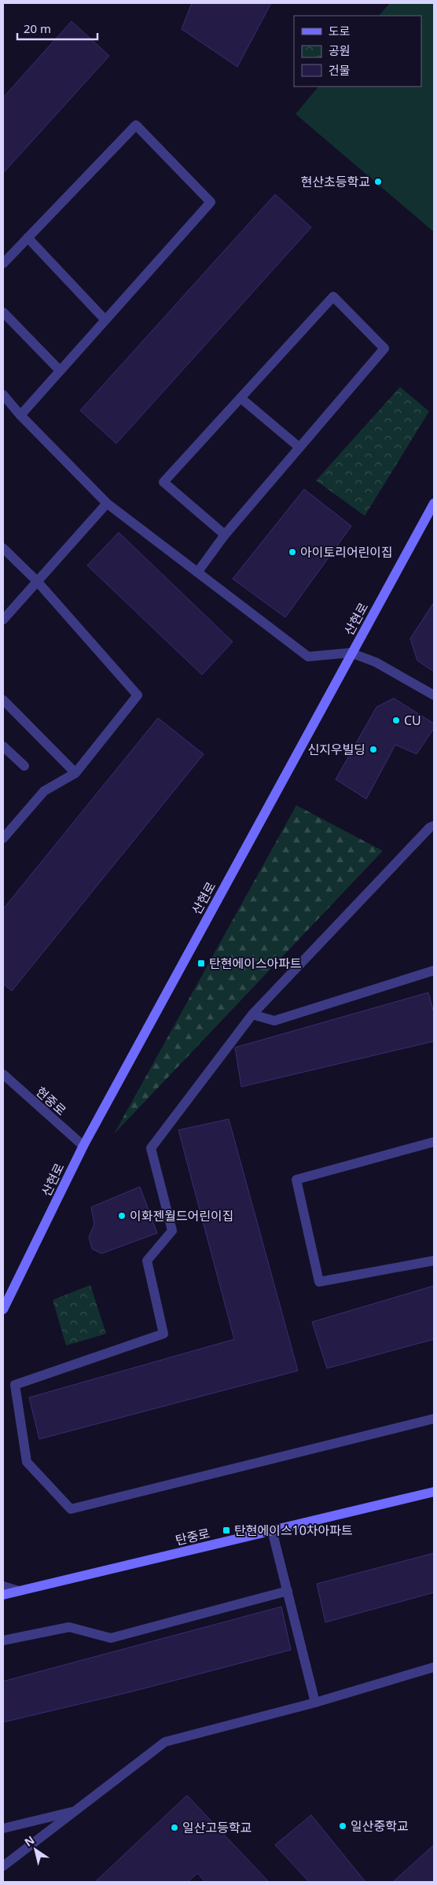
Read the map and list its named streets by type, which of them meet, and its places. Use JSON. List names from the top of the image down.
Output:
{
  "streets": {
    "main road": ["산현로", "탄중로"],
    "street": ["현중로"]
  },
  "crossings": [
    ["산현로", "현중로"]
  ],
  "places": {
    "other": [
      "현산초등학교",
      "아이토리어린이집",
      "CU",
      "신지우빌딩",
      "이화젠월드어린이집",
      "일산중학교",
      "일산고등학교"
    ],
    "transit": ["탄현에이스아파트", "탄현에이스10차아파트"]
  },
  "legend": ["도로", "공원", "건물"],
  "scale_bar": "20 m",
  "north": "top left"
}
